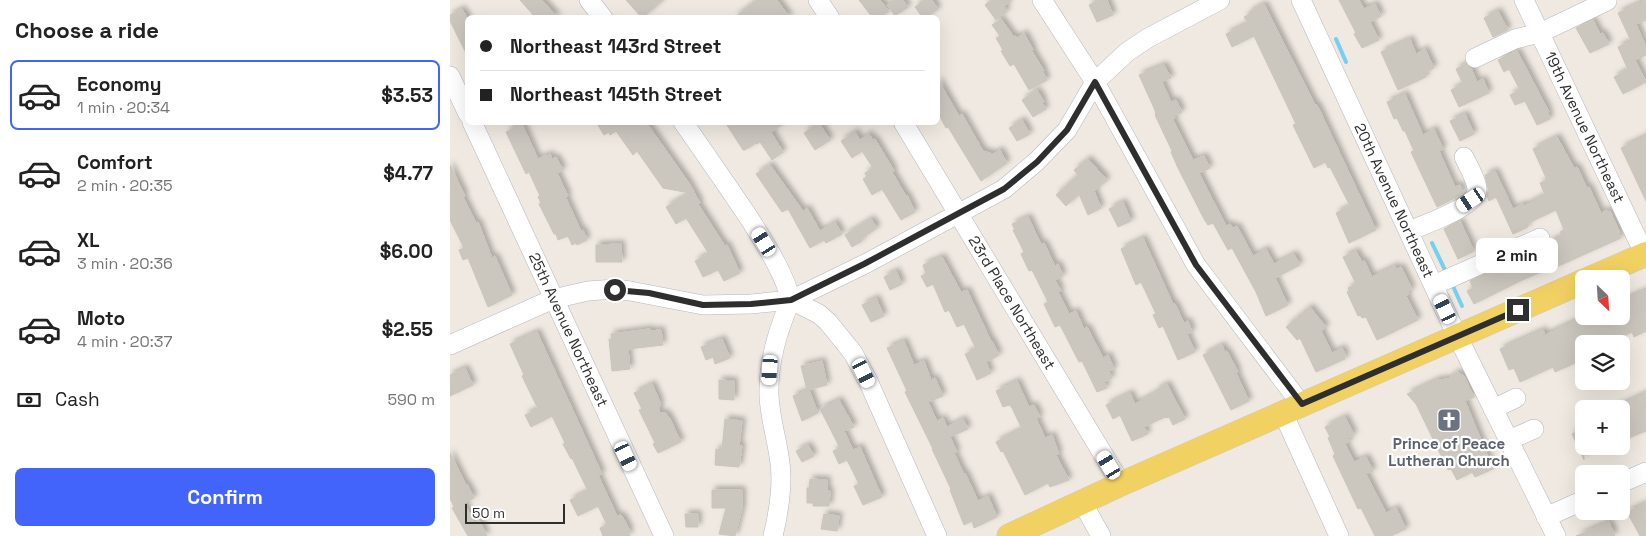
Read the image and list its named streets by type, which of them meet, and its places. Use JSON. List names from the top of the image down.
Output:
{
  "streets": {
    "street": [
      "19th Avenue Northeast",
      "20th Avenue Northeast",
      "23rd Place Northeast",
      "25th Avenue Northeast"
    ]
  },
  "places": {
    "church": ["Prince of Peace Lutheran Church"]
  },
  "scale_bar": "50 m",
  "north": "bottom right",
  "page": {
    "heading": "Choose a ride",
    "banner": ["Northeast 143rd Street", "Northeast 145th Street"],
    "list": [
      {
        "name": "Economy",
        "note": "1 min · 20:34",
        "value": "$3.53"
      },
      {
        "name": "Comfort",
        "note": "2 min · 20:35",
        "value": "$4.77"
      },
      {
        "name": "XL",
        "note": "3 min · 20:36",
        "value": "$6.00"
      },
      {
        "name": "Moto",
        "note": "4 min · 20:37",
        "value": "$2.55"
      }
    ],
    "bubble": "2 min",
    "map_buttons": ["+", "−"],
    "pay": ["Cash", "590 m"],
    "buttons": "Confirm",
    "scale": "50 m"
  }
}
